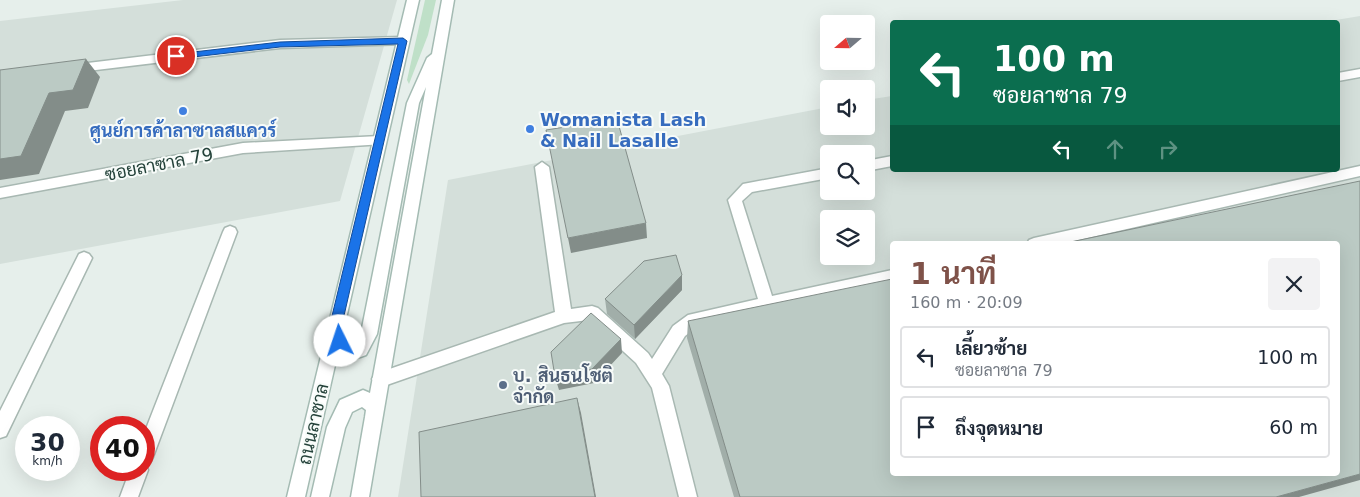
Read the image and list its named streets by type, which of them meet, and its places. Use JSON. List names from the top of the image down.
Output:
{
  "streets": {
    "street": ["ซอยลาซาล 79", "ถนนลาซาล"]
  },
  "crossings": [
    ["ซอยลาซาล 79", "ถนนลาซาล"]
  ],
  "places": ["ศูนย์การค้าลาซาลสแควร์", "Womanista Lash & Nail Lasalle", "บ. สินธนโชติ จำกัด"],
  "north": "left",
  "page": {
    "turn": ["100 m", "ซอยลาซาล 79"],
    "heading": ["1 นาที", "160 m · 20:09"],
    "list": [
      {
        "name": "เลี้ยวซ้าย",
        "note": "ซอยลาซาล 79",
        "value": "100 m"
      },
      {
        "name": "ถึงจุดหมาย",
        "value": "60 m"
      }
    ],
    "speed": "30 km/h",
    "limit": "40"
  }
}
